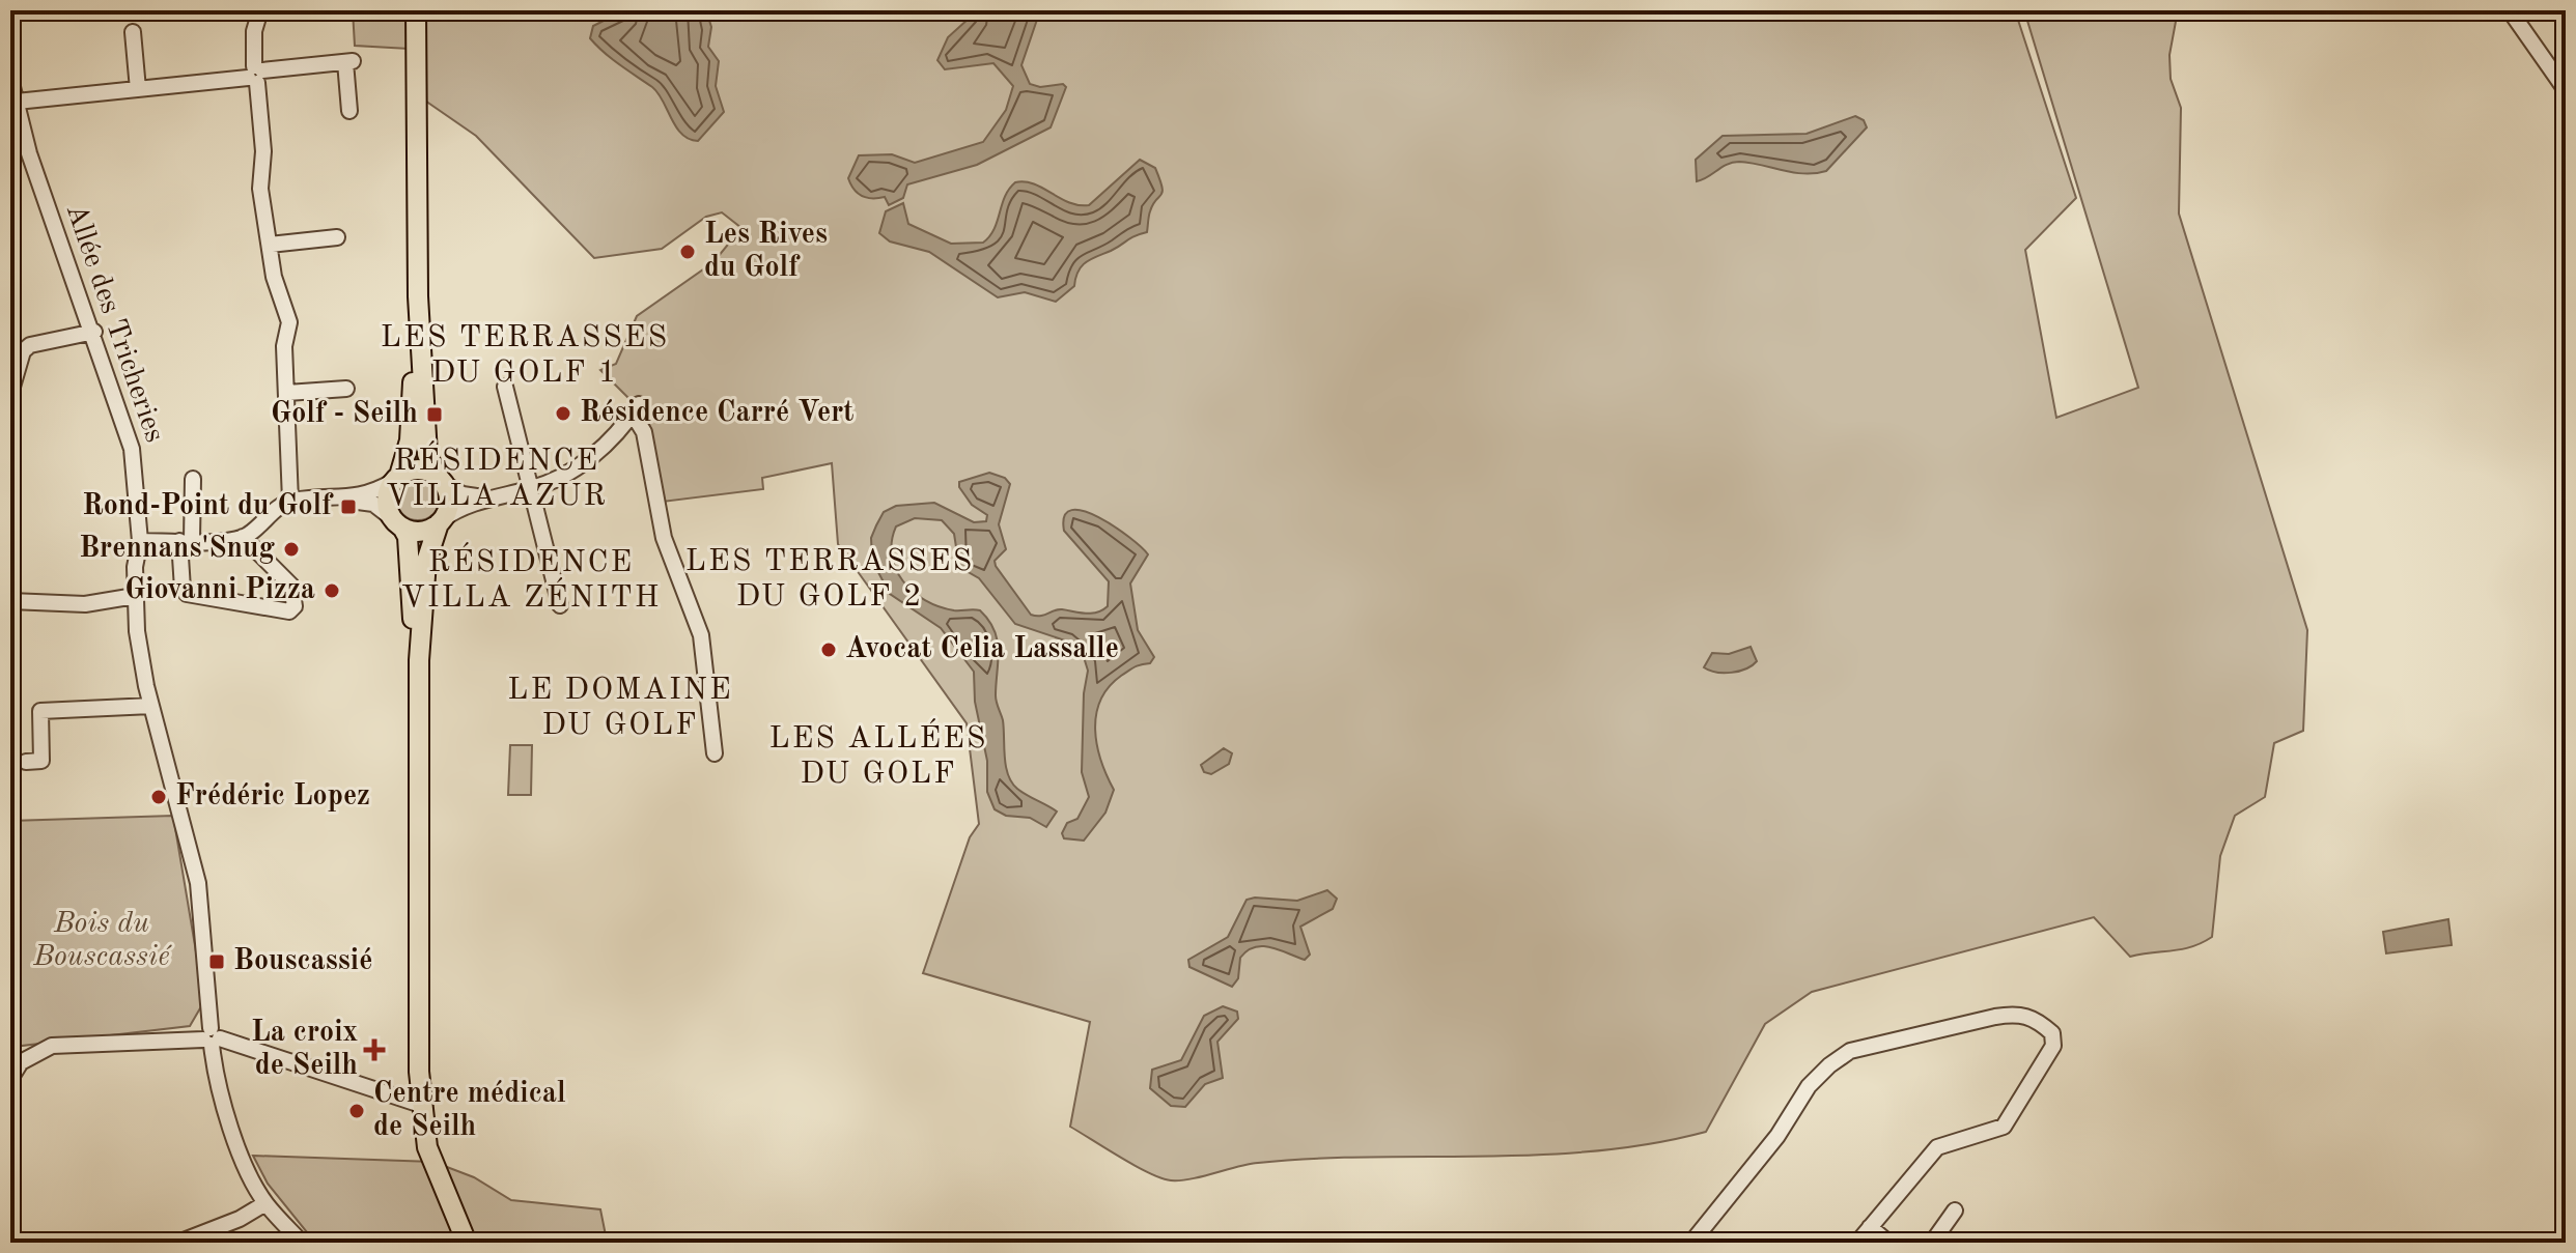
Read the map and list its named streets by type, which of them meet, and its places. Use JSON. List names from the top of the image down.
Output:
{
  "streets": {
    "street": ["Allée des Tricheries"]
  },
  "districts": [
    "LES TERRASSES DU GOLF 1",
    "RÉSIDENCE VILLA AZUR",
    "LES TERRASSES DU GOLF 2",
    "RÉSIDENCE VILLA ZÉNITH",
    "LE DOMAINE DU GOLF",
    "LES ALLÉES DU GOLF"
  ],
  "parks": ["Bois du Bouscassié"],
  "places": {
    "other": [
      "Les Rives du Golf",
      "Résidence Carré Vert",
      "Brennans'Snug",
      "Giovanni Pizza",
      "Avocat Celia Lassalle",
      "Frédéric Lopez",
      "Centre médical de Seilh"
    ],
    "transit": ["Golf - Seilh", "Rond-Point du Golf", "Bouscassié"],
    "health": ["La croix de Seilh"]
  }
}
